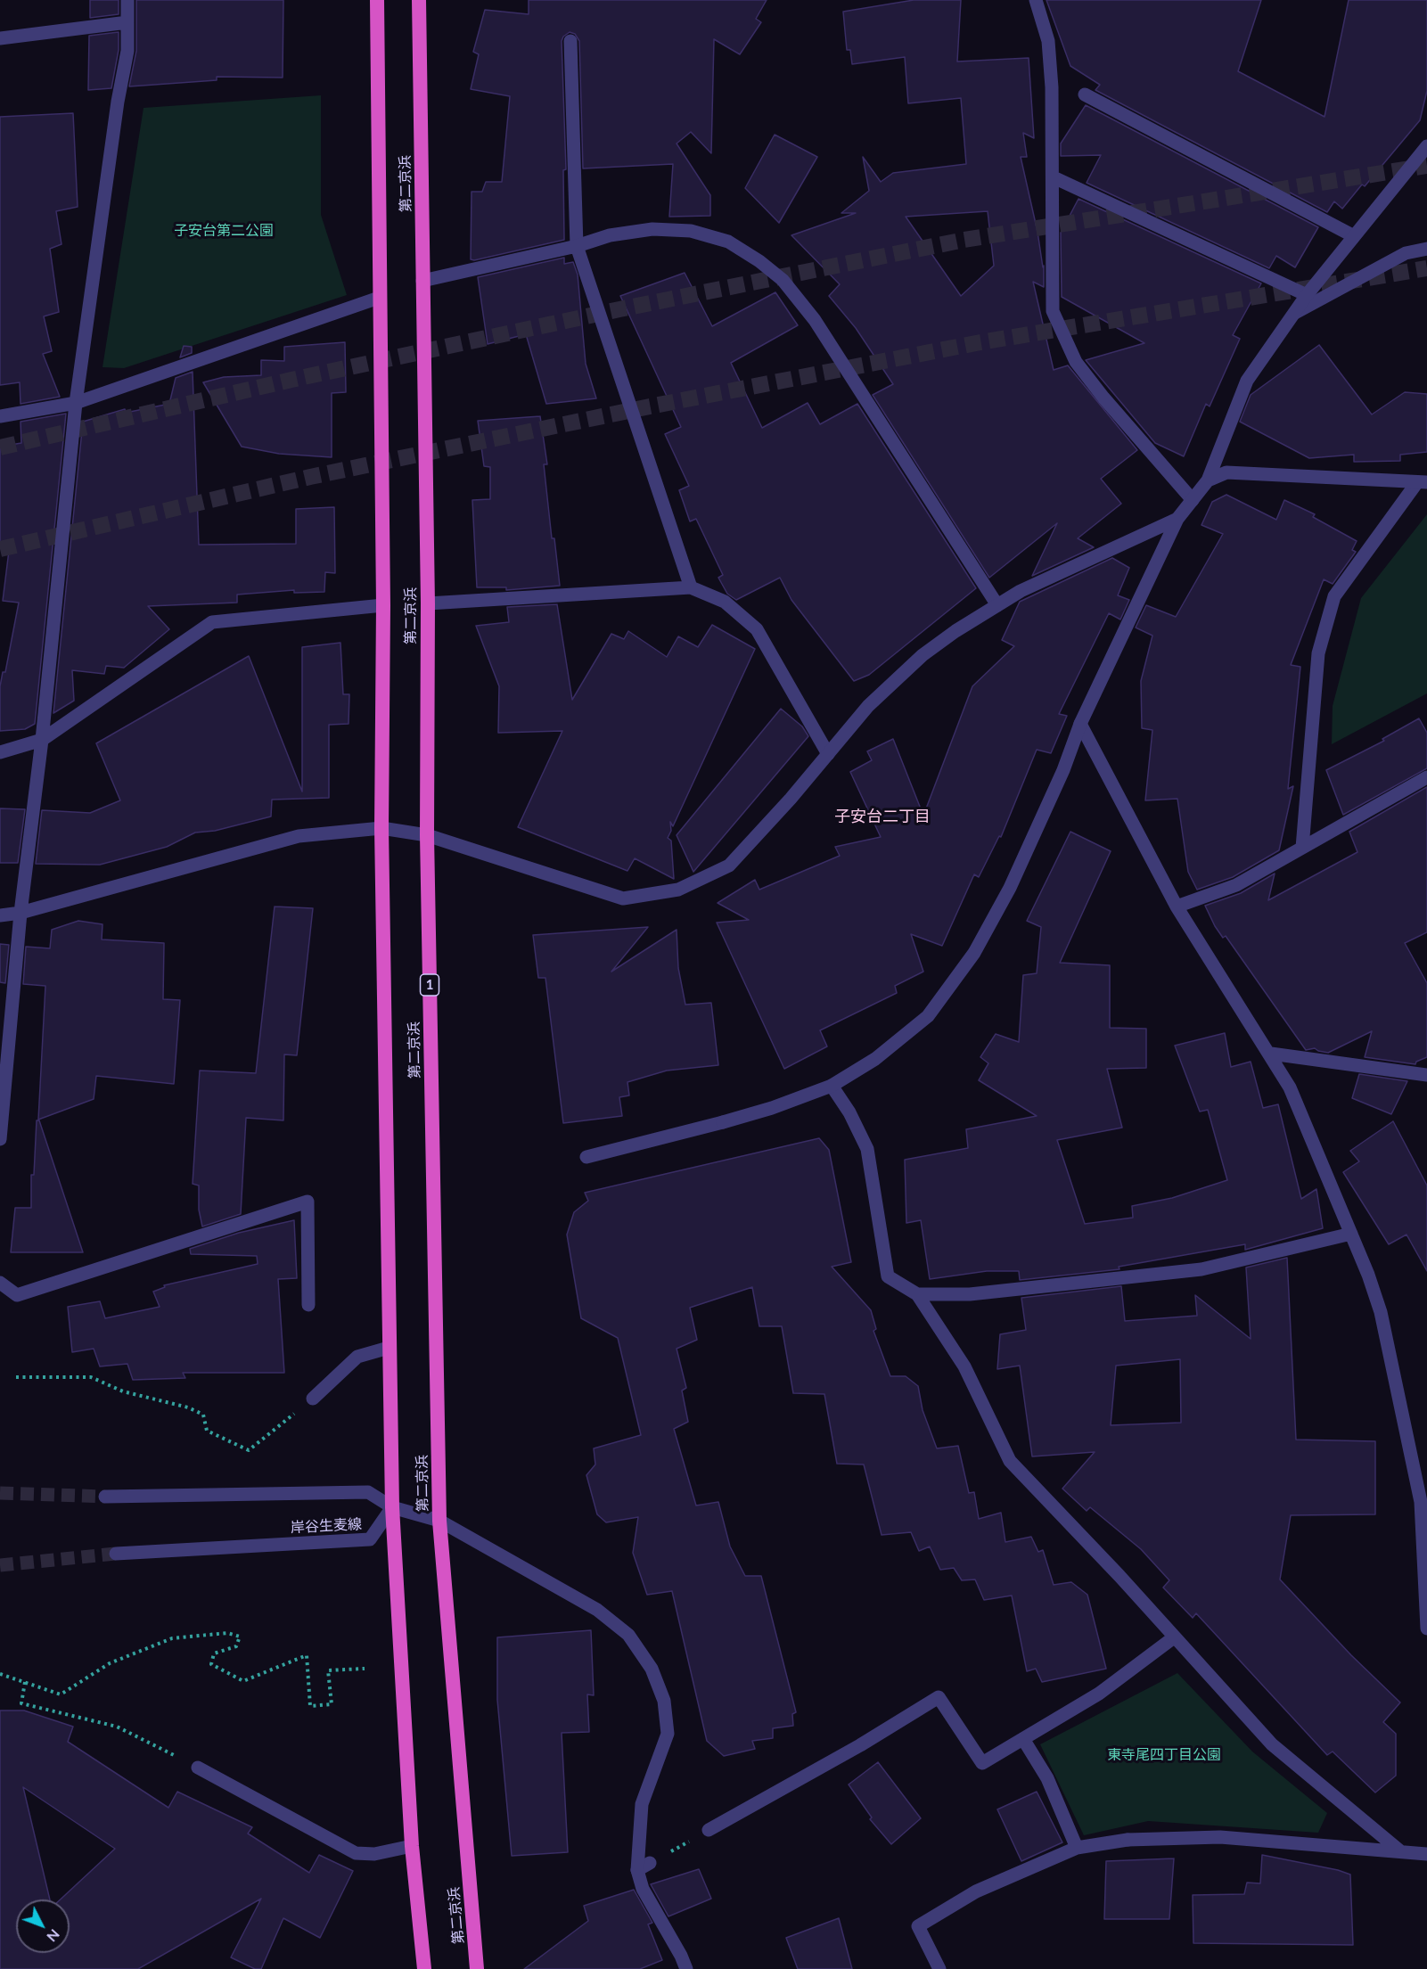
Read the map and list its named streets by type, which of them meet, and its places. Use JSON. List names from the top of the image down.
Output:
{
  "streets": {
    "highway": ["第二京浜", "1"],
    "street": ["岸谷生麦線"]
  },
  "crossings": [
    ["第二京浜", "岸谷生麦線"]
  ],
  "districts": ["子安台二丁目"],
  "parks": ["子安台第二公園", "東寺尾四丁目公園"],
  "north": "bottom right"
}
